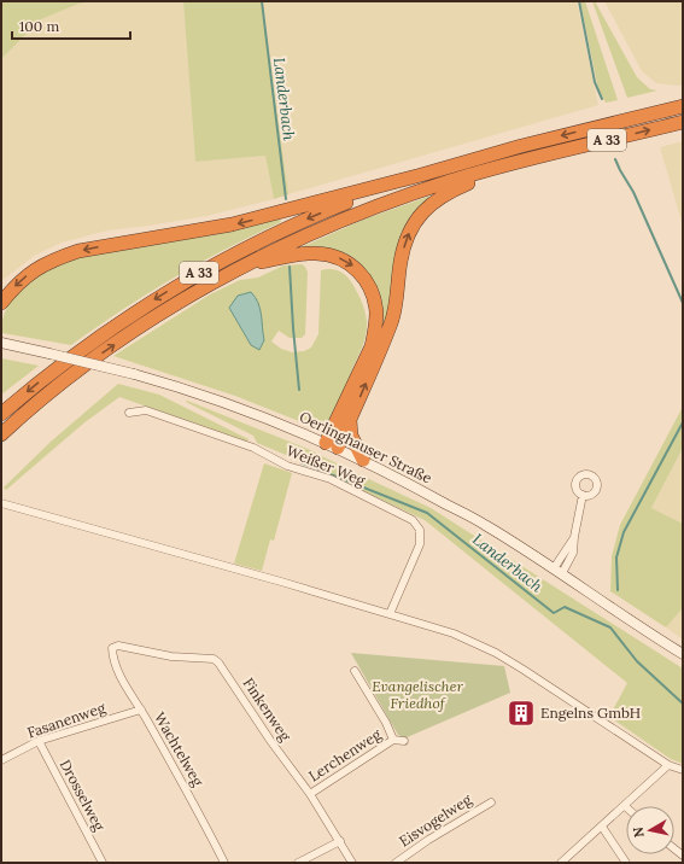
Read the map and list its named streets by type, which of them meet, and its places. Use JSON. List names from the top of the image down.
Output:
{
  "streets": {
    "highway": ["A 33"],
    "main road": ["Oerlinghauser Straße"],
    "street": [
      "Weißer Weg",
      "Finkenweg",
      "Fasanenweg",
      "Wachtelweg",
      "Lerchenweg",
      "Drosselweg",
      "Eisvogelweg"
    ]
  },
  "crossings": [
    ["Finkenweg", "Wachtelweg"],
    ["Finkenweg", "Lerchenweg"],
    ["Fasanenweg", "Wachtelweg"],
    ["Fasanenweg", "Drosselweg"]
  ],
  "water": ["Landerbach"],
  "parks": ["Evangelischer Friedhof"],
  "places": {
    "building": ["Engelns GmbH"]
  },
  "scale_bar": "100 m",
  "north": "left"
}
